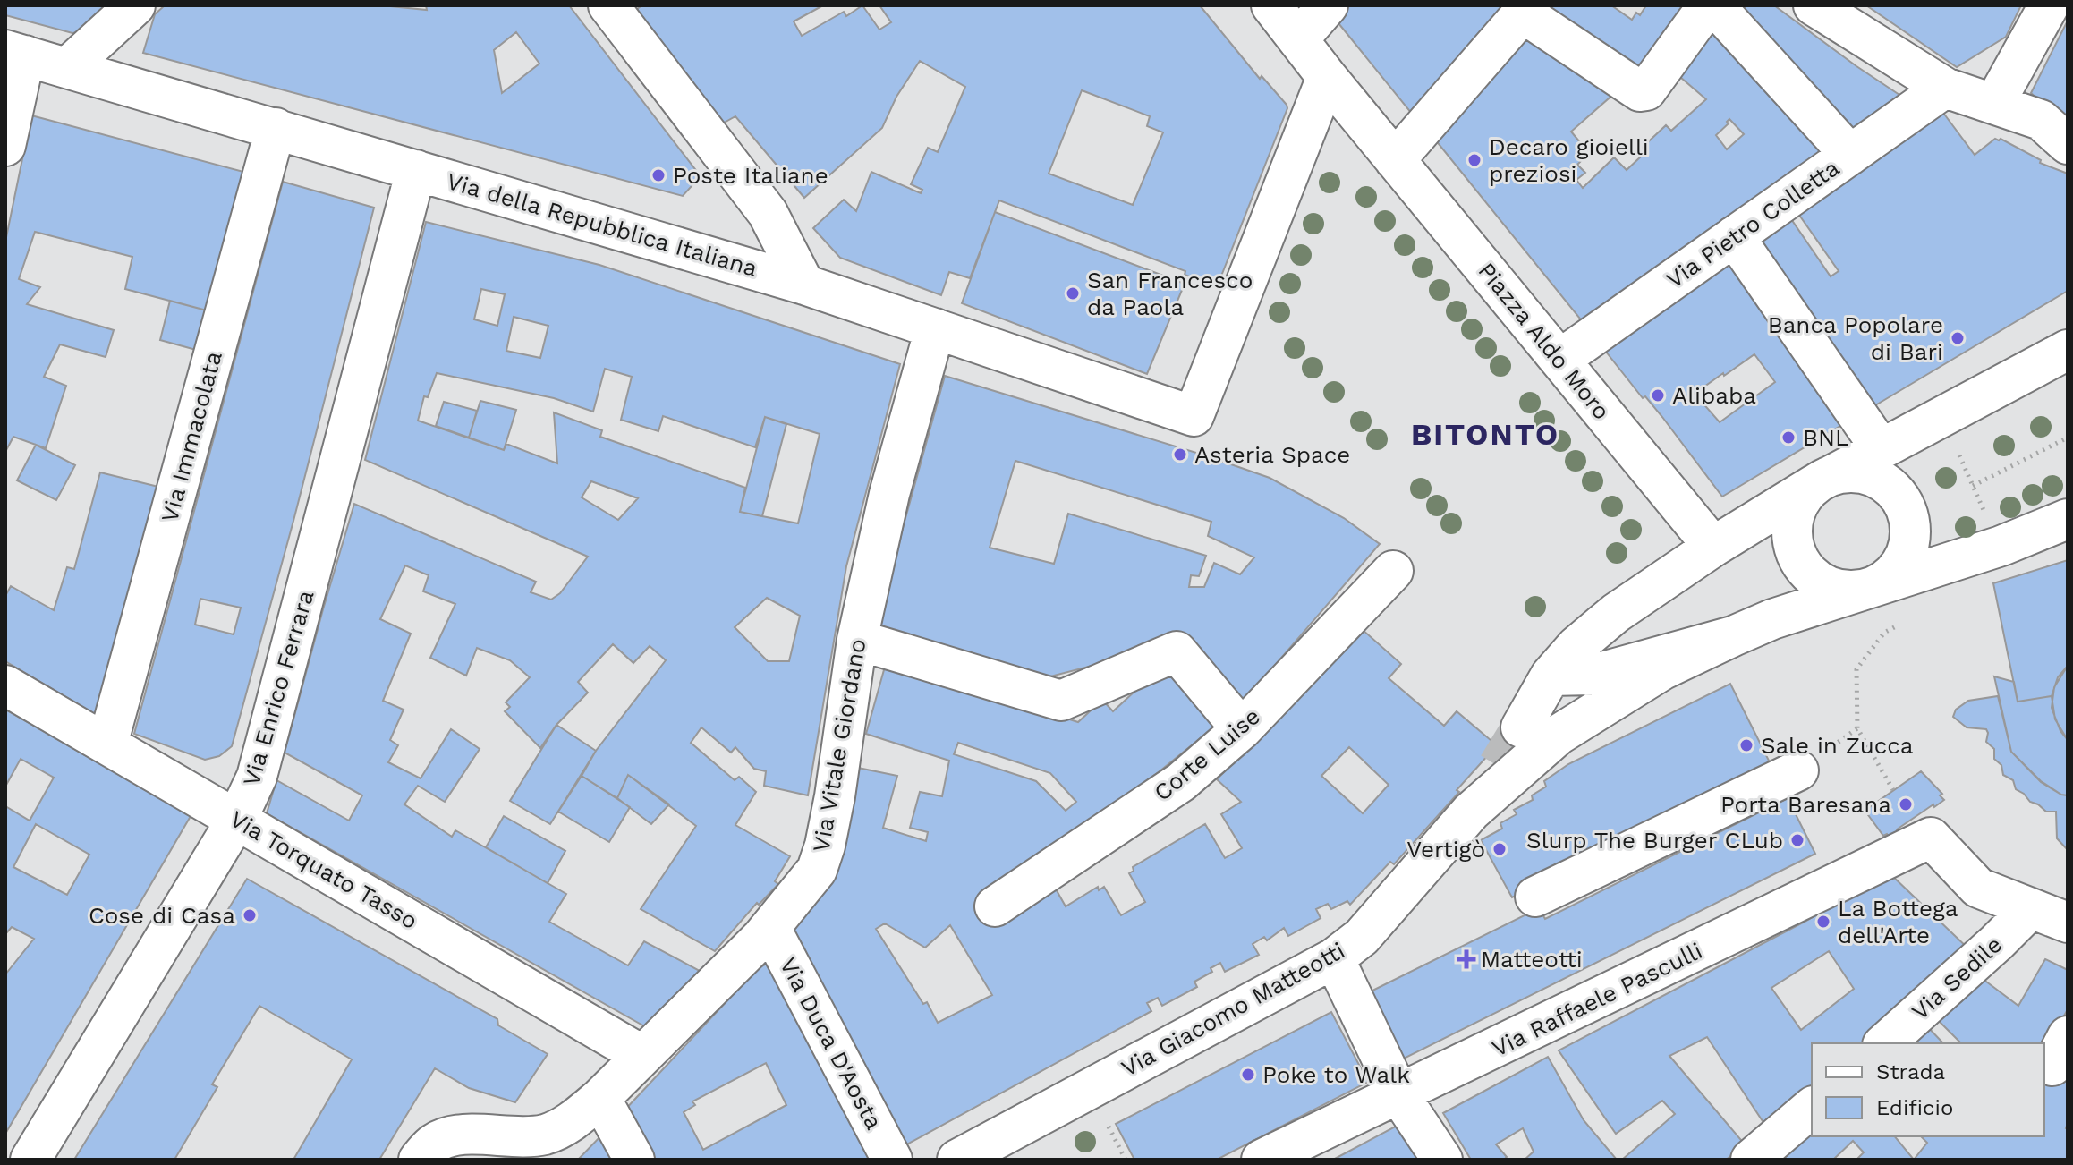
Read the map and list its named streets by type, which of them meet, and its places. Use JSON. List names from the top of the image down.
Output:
{
  "streets": {
    "street": [
      "Via Pietro Colletta",
      "Via della Repubblica Italiana",
      "Piazza Aldo Moro",
      "Via Immacolata",
      "Via Enrico Ferrara",
      "Via Vitale Giordano",
      "Corte Luise",
      "Via Torquato Tasso",
      "Via Sedile",
      "Via Raffaele Pasculli",
      "Via Giacomo Matteotti",
      "Via Duca D'Aosta"
    ]
  },
  "crossings": [
    ["Via Pietro Colletta", "Piazza Aldo Moro"],
    ["Via della Repubblica Italiana", "Piazza Aldo Moro"],
    ["Via della Repubblica Italiana", "Via Immacolata"],
    ["Via della Repubblica Italiana", "Via Enrico Ferrara"],
    ["Via della Repubblica Italiana", "Via Vitale Giordano"],
    ["Via Immacolata", "Via Torquato Tasso"],
    ["Via Enrico Ferrara", "Via Torquato Tasso"],
    ["Via Vitale Giordano", "Via Torquato Tasso"],
    ["Via Vitale Giordano", "Via Duca D'Aosta"],
    ["Via Sedile", "Via Raffaele Pasculli"]
  ],
  "districts": ["BITONTO"],
  "places": {
    "other": [
      "Decaro gioielli preziosi",
      "Poste Italiane",
      "San Francesco da Paola",
      "Banca Popolare di Bari",
      "Alibaba",
      "BNL",
      "Asteria Space",
      "Sale in Zucca",
      "Porta Baresana",
      "Slurp The Burger CLub",
      "Vertigò",
      "Cose di Casa",
      "La Bottega dell'Arte",
      "Poke to Walk"
    ],
    "health": ["Matteotti"]
  },
  "legend": ["Strada", "Edificio"]
}
